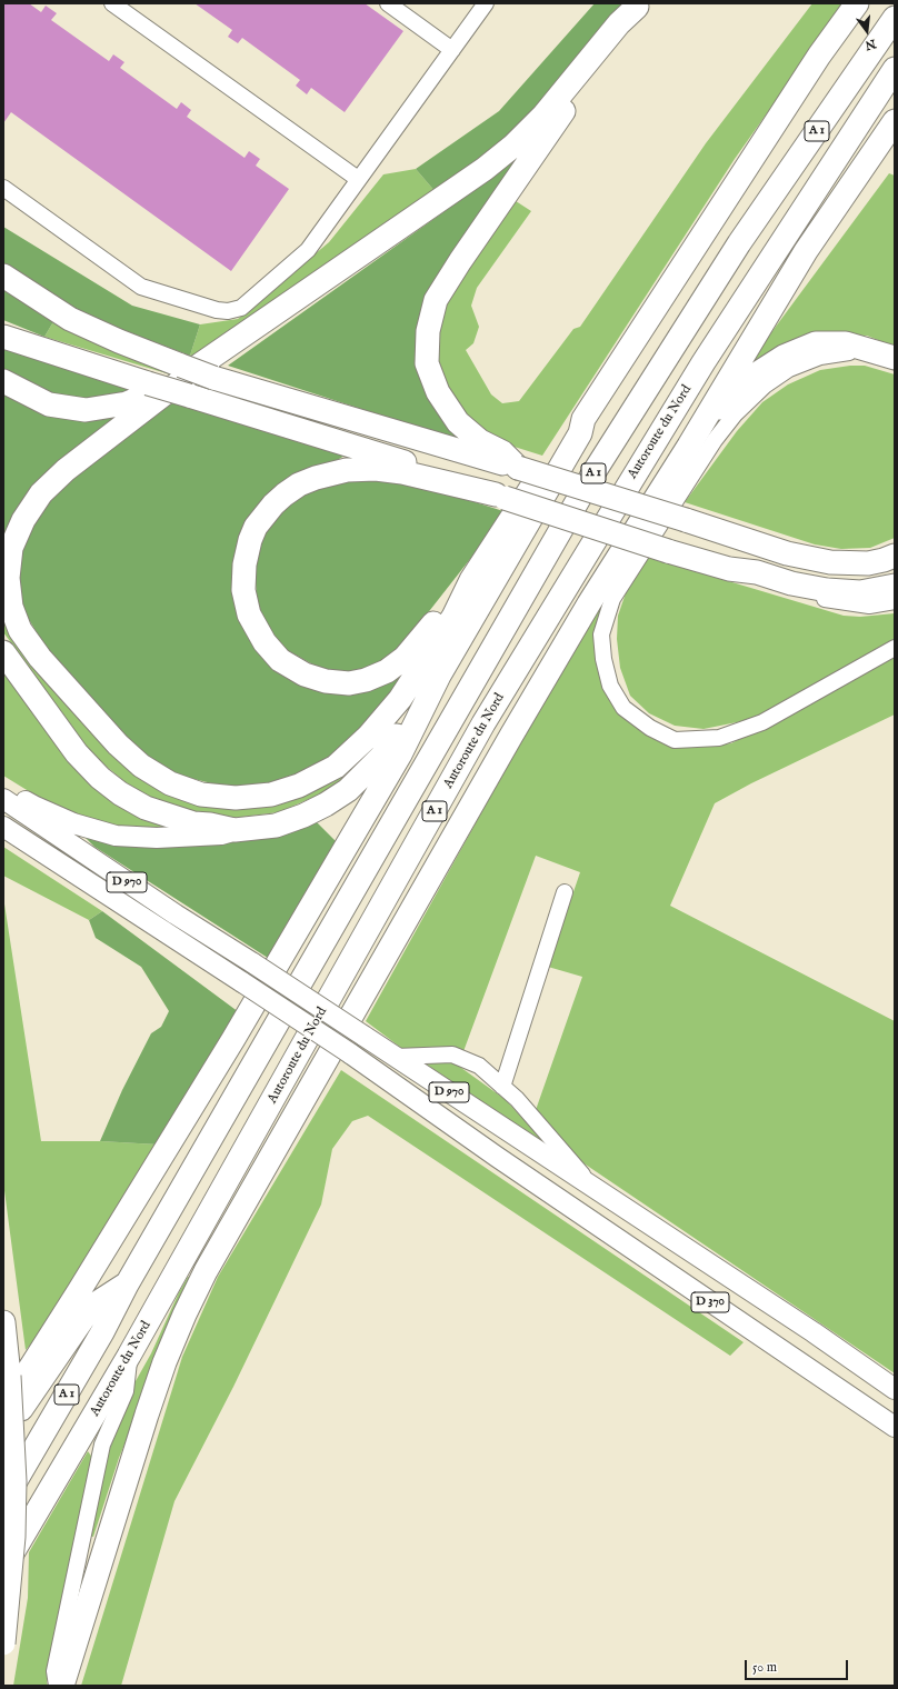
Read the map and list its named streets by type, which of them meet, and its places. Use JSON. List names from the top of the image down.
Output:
{
  "streets": {
    "highway": ["A 1", "Autoroute du Nord"],
    "main road": ["D 970", "D 370"]
  },
  "crossings": [
    ["D 970", "D 370"]
  ],
  "scale_bar": "50 m",
  "north": "bottom"
}
